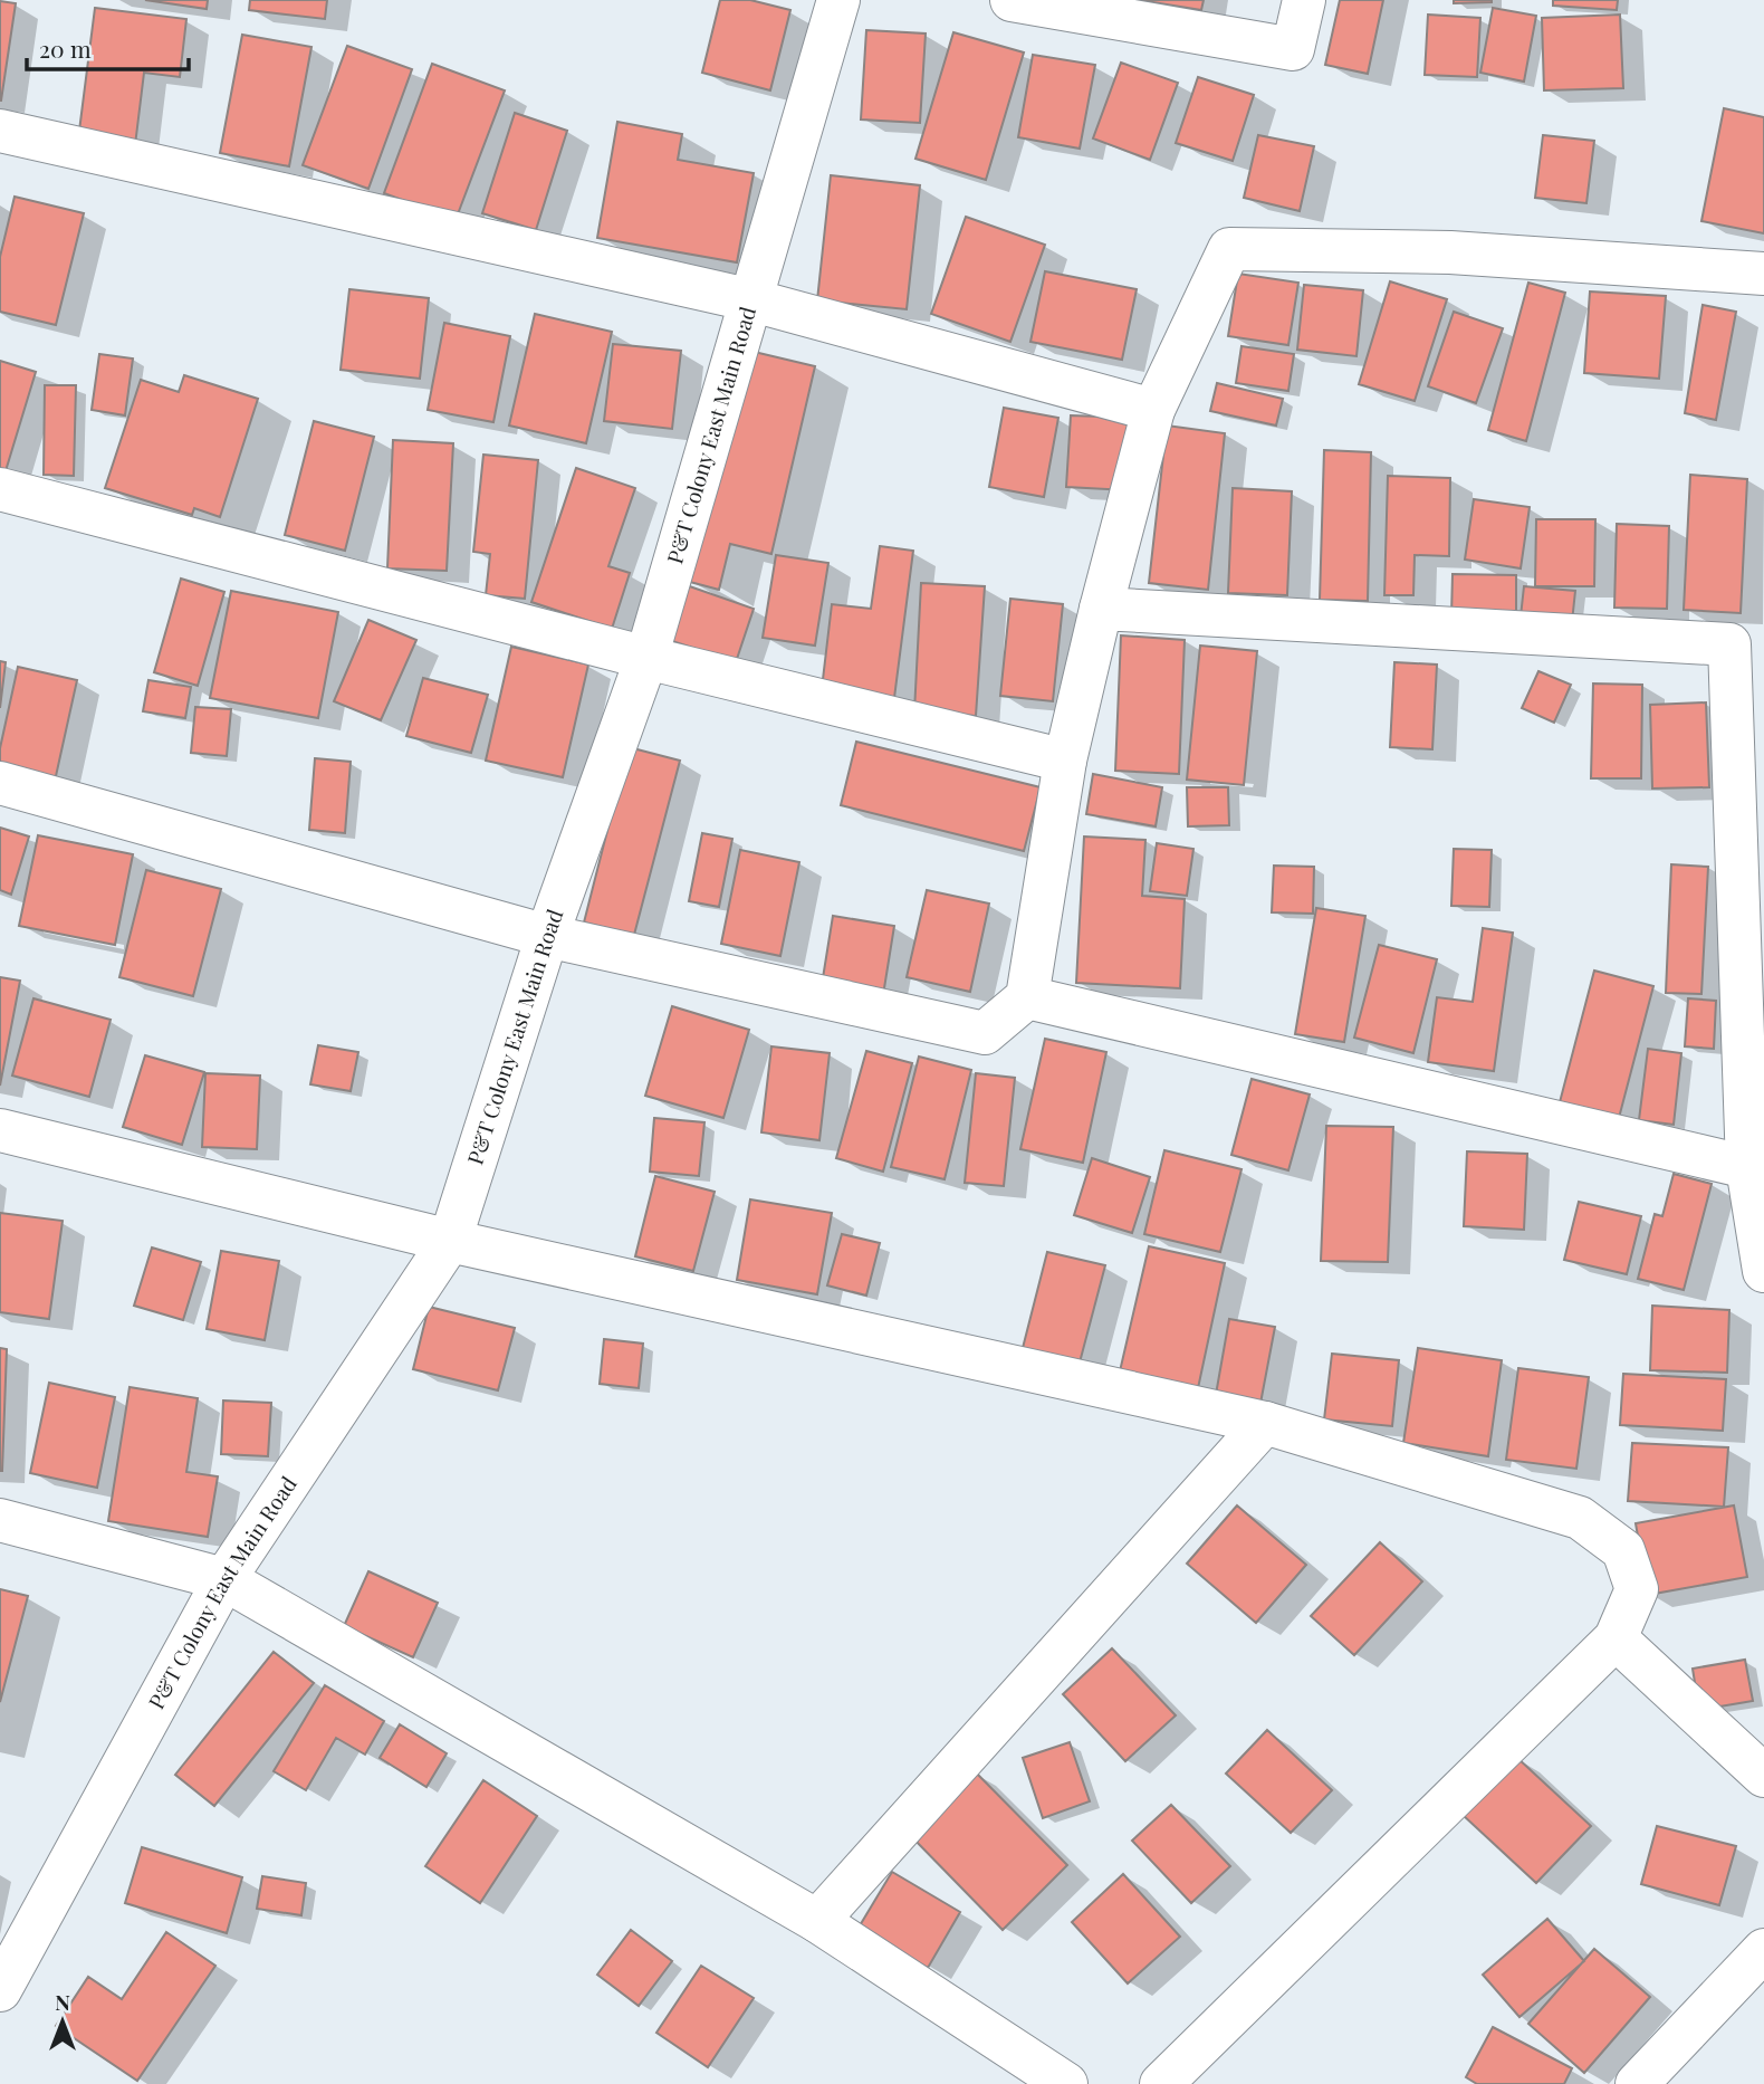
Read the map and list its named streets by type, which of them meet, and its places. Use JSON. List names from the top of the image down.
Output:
{
  "streets": {
    "street": ["P&T Colony East Main Road"]
  },
  "scale_bar": "20 m",
  "north": "top"
}
